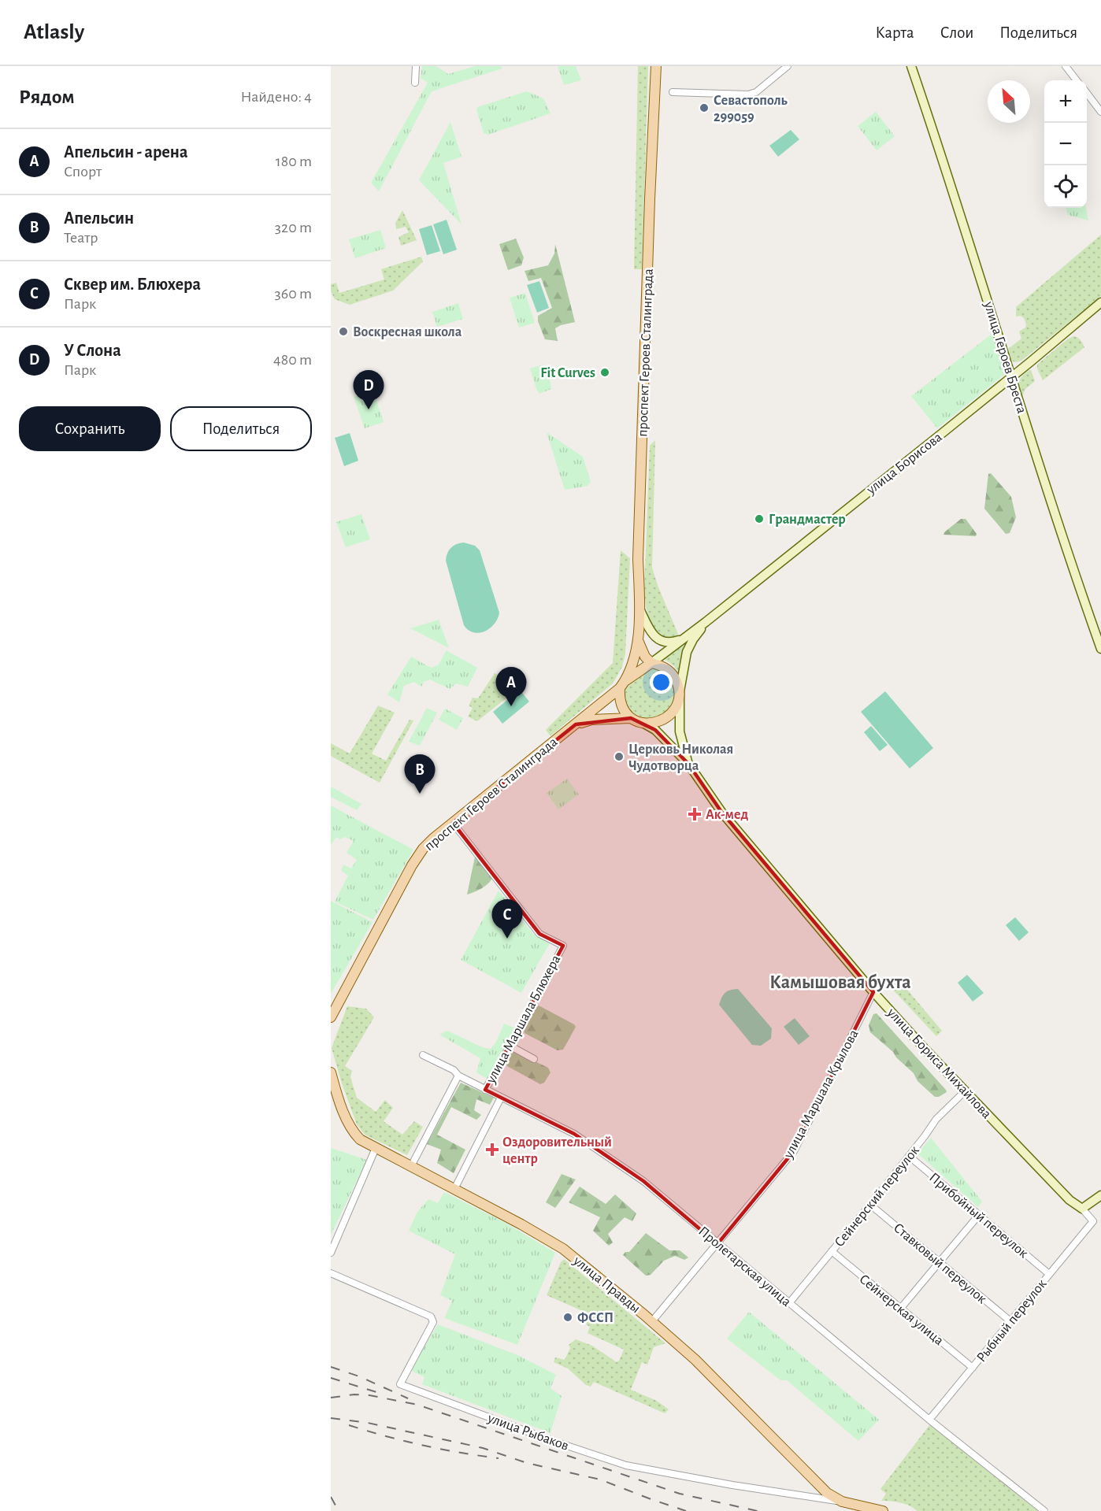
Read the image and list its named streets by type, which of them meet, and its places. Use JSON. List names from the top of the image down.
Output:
{
  "streets": {
    "main road": ["проспект Героев Сталинграда", "улица Правды"],
    "street": [
      "улица Героев Бреста",
      "улица Борисова",
      "улица Маршала Блюхера",
      "улица Бориса Михайлова",
      "улица Маршала Крылова",
      "Сейнерский переулок",
      "Прибойный переулок",
      "Ставковый переулок",
      "Пролетарская улица",
      "Сейнерская улица",
      "Рыбный переулок",
      "улица Рыбаков"
    ]
  },
  "crossings": [
    ["проспект Героев Сталинграда", "улица Борисова"],
    ["проспект Героев Сталинграда", "улица Маршала Блюхера"],
    ["проспект Героев Сталинграда", "улица Бориса Михайлова"],
    ["улица Героев Бреста", "улица Борисова"],
    ["улица Борисова", "улица Бориса Михайлова"],
    ["улица Маршала Блюхера", "Пролетарская улица"],
    ["улица Маршала Блюхера", "улица Правды"],
    ["улица Бориса Михайлова", "улица Маршала Крылова"],
    ["улица Бориса Михайлова", "Сейнерский переулок"],
    ["улица Бориса Михайлова", "Рыбный переулок"],
    ["улица Маршала Крылова", "Пролетарская улица"],
    ["улица Маршала Крылова", "улица Правды"],
    ["Сейнерский переулок", "Прибойный переулок"],
    ["Сейнерский переулок", "Ставковый переулок"],
    ["Сейнерский переулок", "Пролетарская улица"],
    ["Сейнерский переулок", "Сейнерская улица"],
    ["Прибойный переулок", "Рыбный переулок"],
    ["Ставковый переулок", "Рыбный переулок"],
    ["Пролетарская улица", "Рыбный переулок"],
    ["улица Правды", "улица Рыбаков"],
    ["Сейнерская улица", "Рыбный переулок"]
  ],
  "districts": ["Камышовая бухта"],
  "places": {
    "other": [
      "Севастополь 299059",
      "Воскресная школа",
      "Fit Curves",
      "Грандмастер",
      "Церковь Николая Чудотворца",
      "ФССП"
    ],
    "health": ["Ак-мед", "Оздоровительный центр"]
  },
  "north": "top left",
  "page": {
    "header": "Atlasly",
    "nav": ["Карта", "Слои", "Поделиться"],
    "heading": ["Рядом", "Найдено: 4"],
    "map_buttons": ["+", "−"],
    "list": [
      {
        "mark": "A",
        "name": "Апельсин - арена",
        "note": "Спорт",
        "value": "180 m"
      },
      {
        "mark": "B",
        "name": "Апельсин",
        "note": "Театр",
        "value": "320 m"
      },
      {
        "mark": "C",
        "name": "Сквер им. Блюхера",
        "note": "Парк",
        "value": "360 m"
      },
      {
        "mark": "D",
        "name": "У Слона",
        "note": "Парк",
        "value": "480 m"
      }
    ],
    "pins": [
      "D",
      "A",
      "B",
      "C"
    ],
    "buttons": ["Сохранить", "Поделиться"]
  }
}
